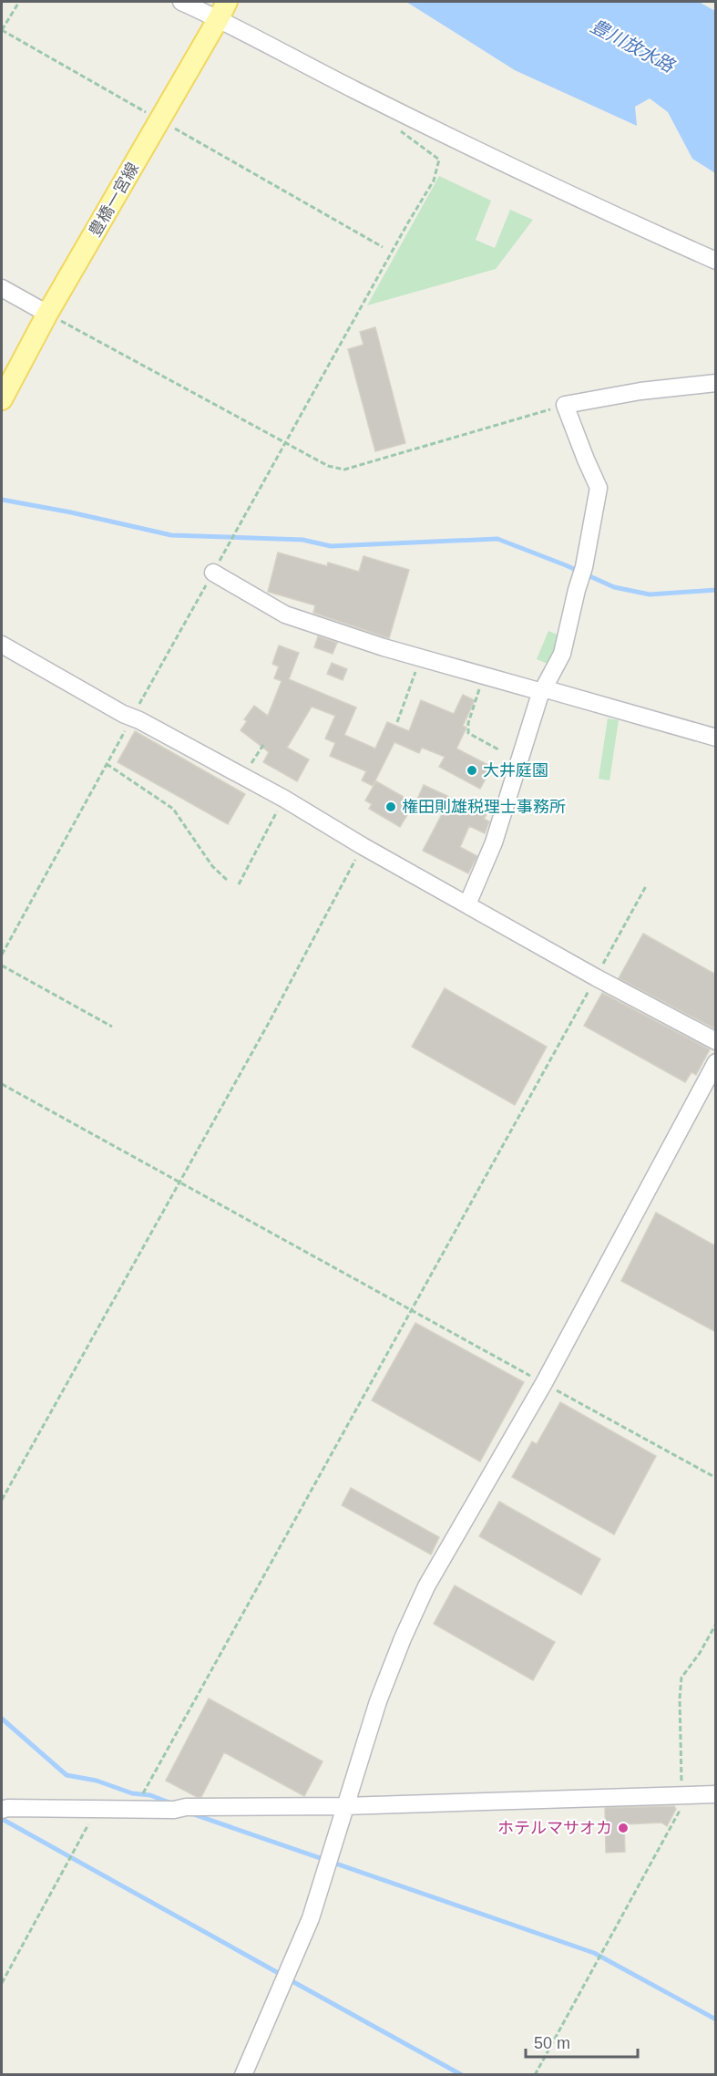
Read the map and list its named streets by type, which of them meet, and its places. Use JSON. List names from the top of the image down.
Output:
{
  "streets": {
    "main road": ["豊橋一宮線"]
  },
  "water": ["豊川放水路"],
  "places": ["大井庭園", "権田則雄税理士事務所", "ホテルマサオカ"],
  "scale_bar": "50 m"
}
